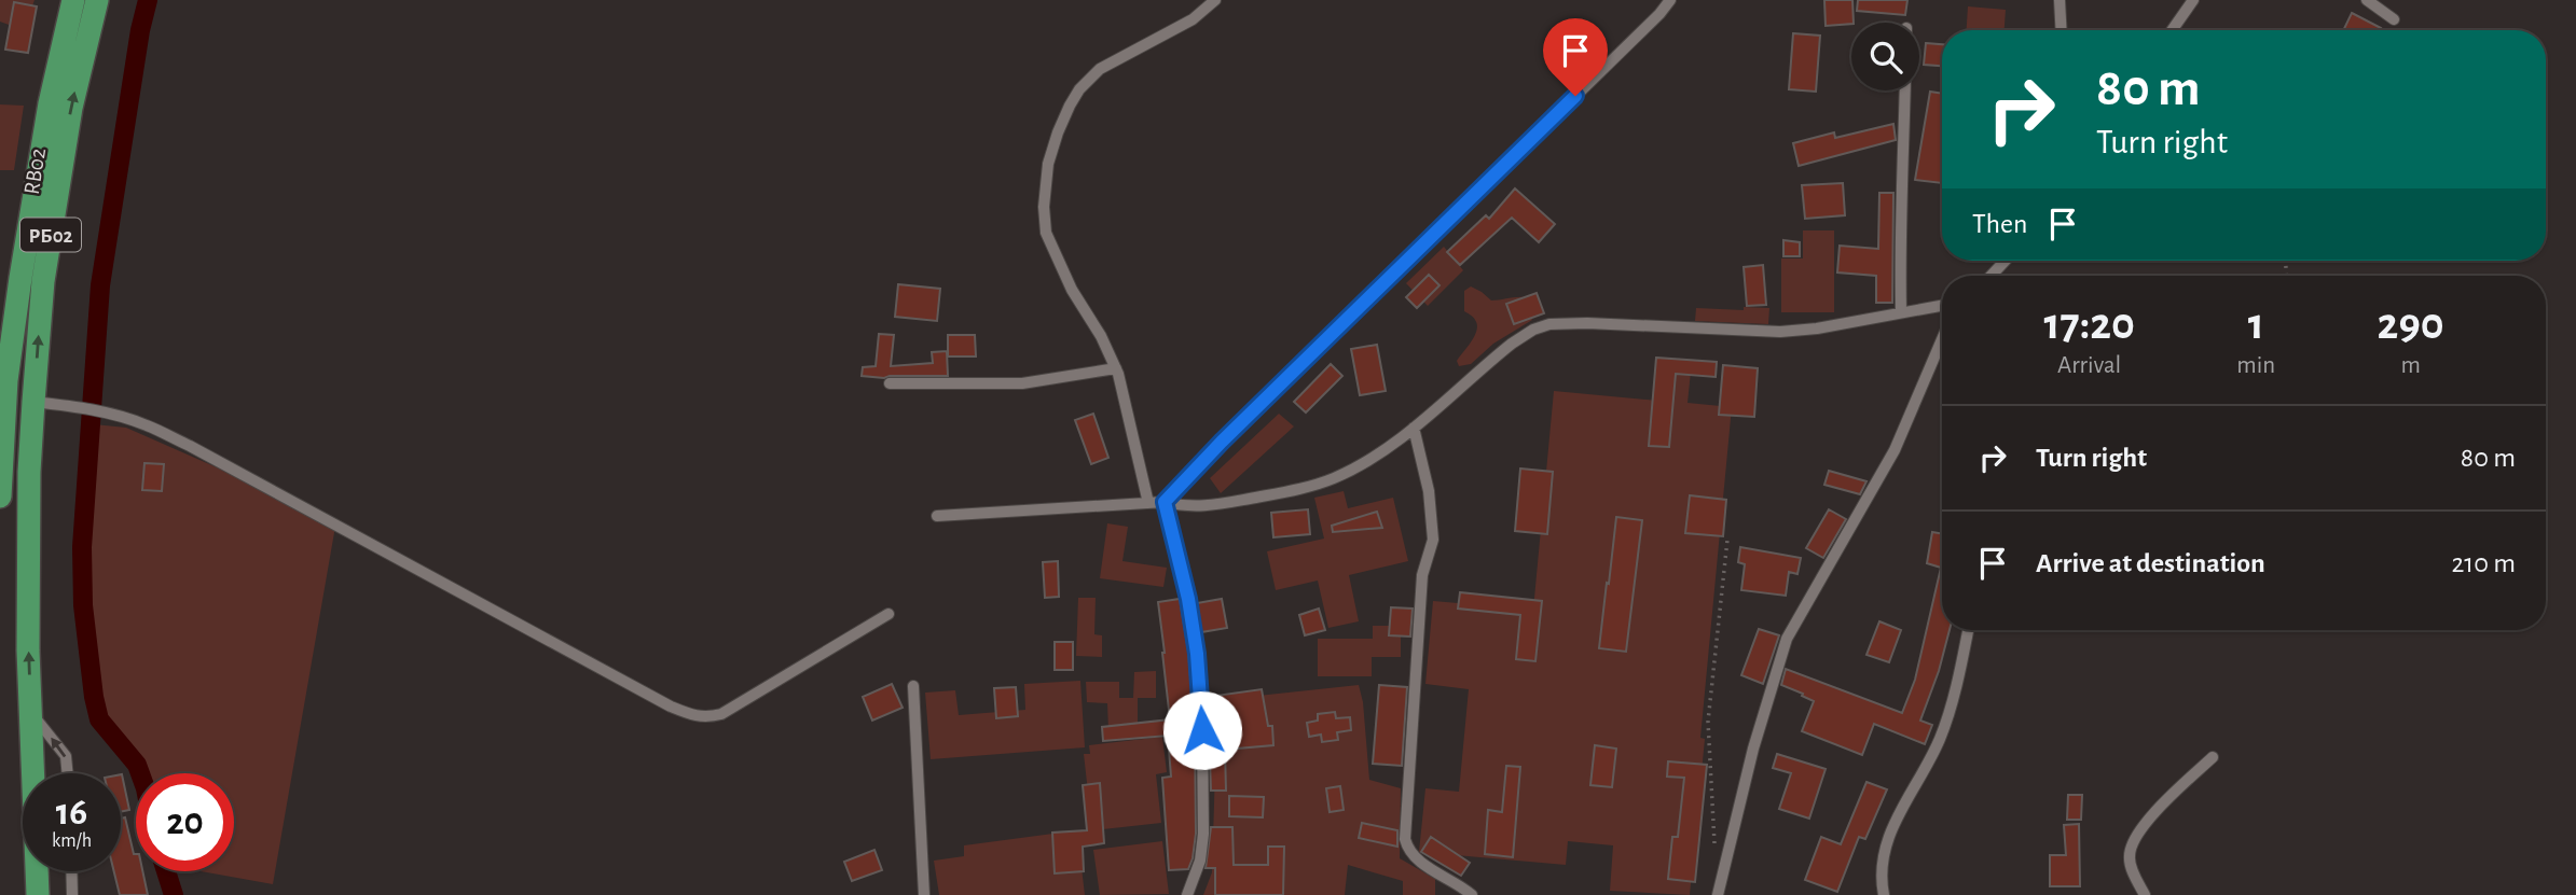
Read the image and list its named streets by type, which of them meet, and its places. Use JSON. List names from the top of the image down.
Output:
{
  "streets": {
    "highway": ["RB02", "РБ02"]
  },
  "crossings": [
    ["RB02", "РБ02"]
  ],
  "page": {
    "turn": ["80 m", "Turn right"],
    "then": "Then",
    "eta": [
      "17:20",
      "Arrival",
      "1",
      "min",
      "290",
      "m"
    ],
    "list": [
      {
        "name": "Turn right",
        "value": "80 m"
      },
      {
        "name": "Arrive at destination",
        "value": "210 m"
      }
    ],
    "speed": "16 km/h",
    "limit": "20"
  }
}
